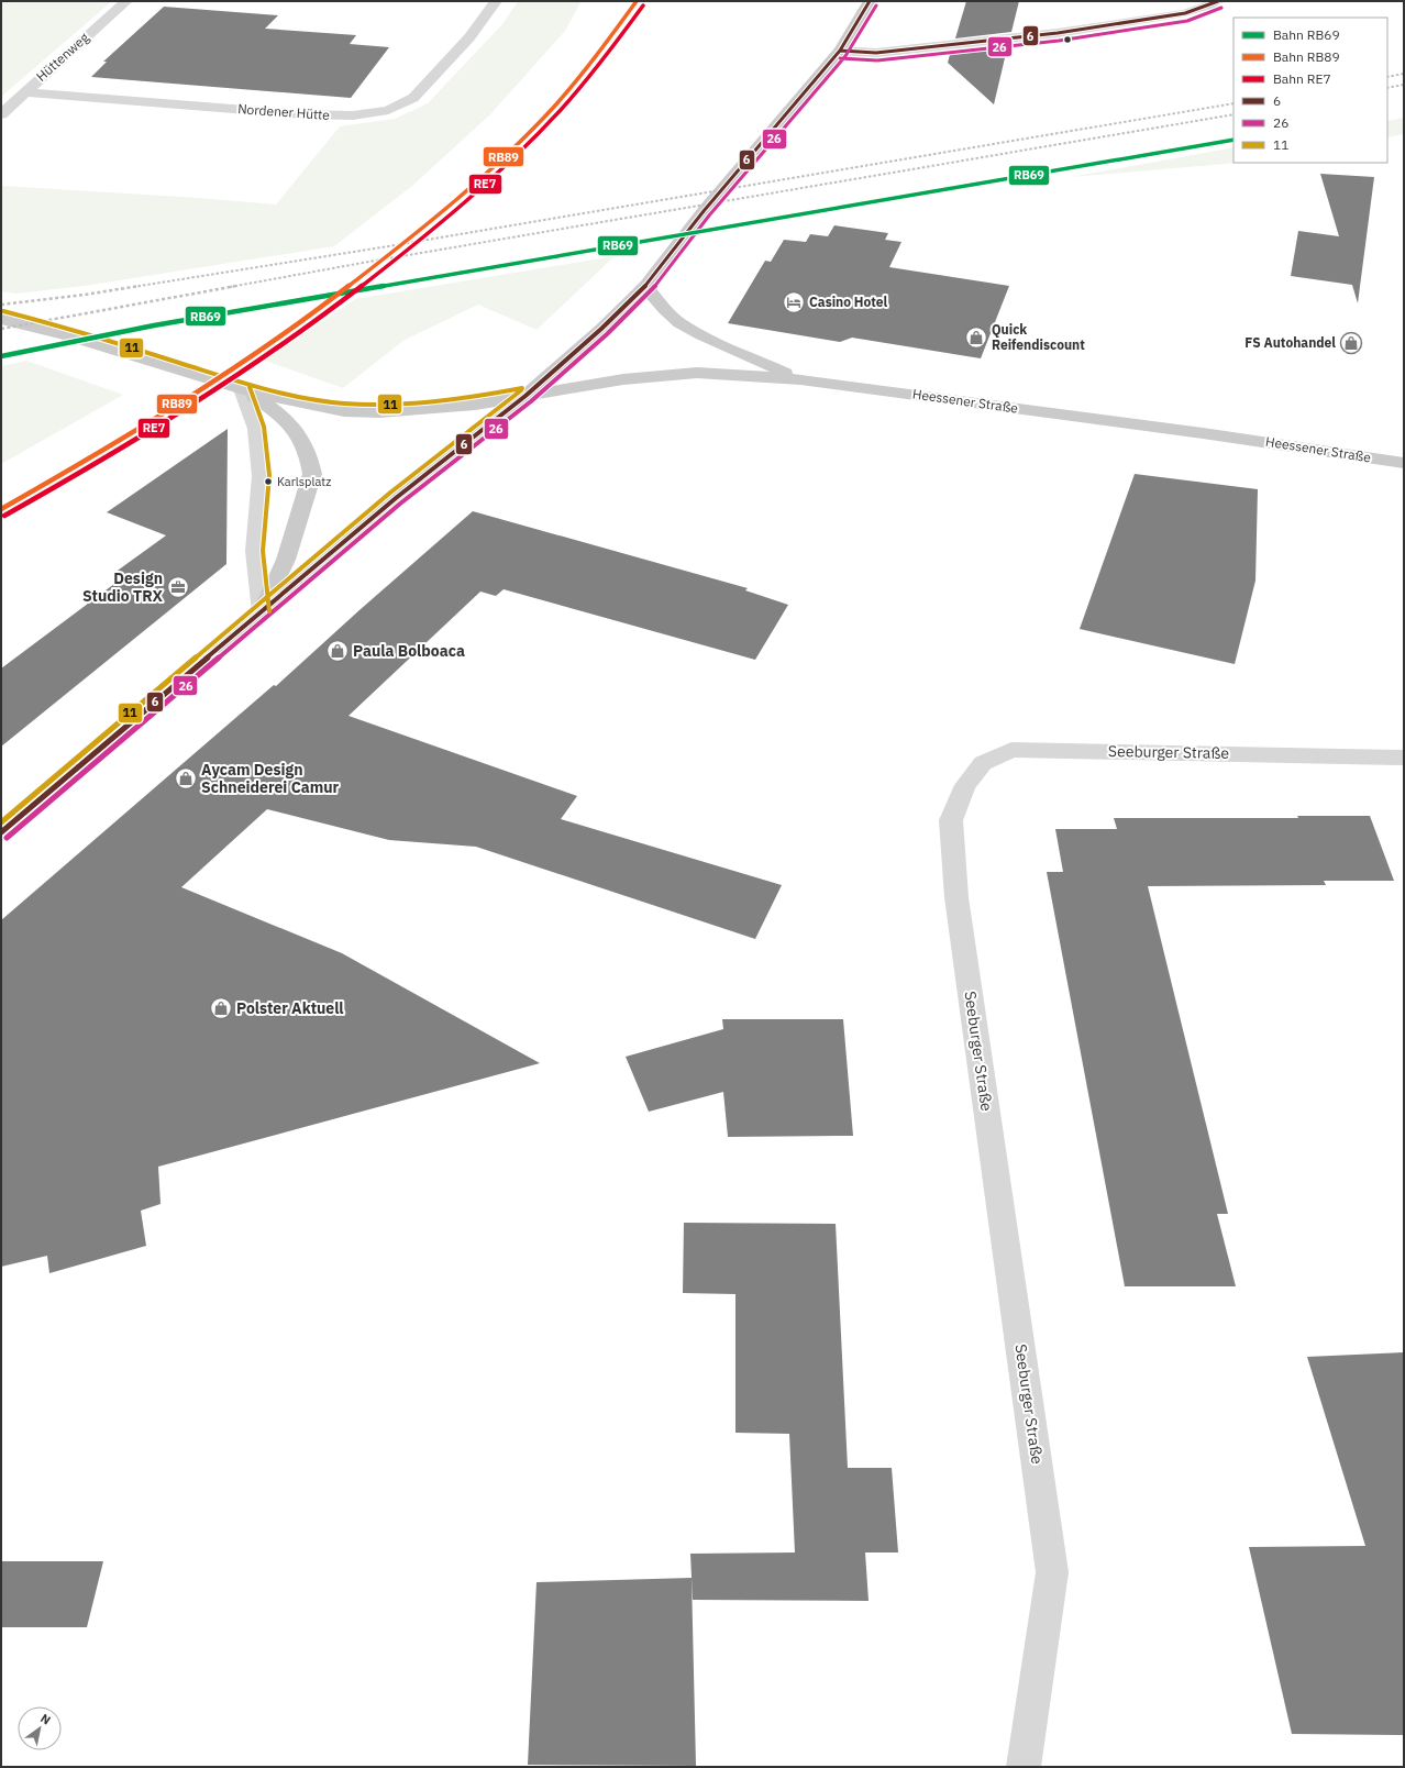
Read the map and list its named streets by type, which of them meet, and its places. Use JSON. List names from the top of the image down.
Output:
{
  "streets": {
    "main road": ["Heessener Straße"],
    "street": ["Hüttenweg", "Nordener Hütte", "Seeburger Straße"]
  },
  "crossings": [
    ["Hüttenweg", "Nordener Hütte"]
  ],
  "places": {
    "hotel": ["Casino Hotel"],
    "shop": [
      "Quick Reifendiscount",
      "FS Autohandel",
      "Paula Bolboaca",
      "Aycam Design Schneiderei Camur",
      "Polster Aktuell"
    ],
    "other": ["Karlsplatz"],
    "office": ["Design Studio TRX"]
  },
  "lines": [
    "rail line RB89",
    "transit line 6",
    "rail line RE7",
    "transit line 26",
    "rail line RB69",
    "transit line 11"
  ],
  "legend": [
    "Bahn RB69",
    "Bahn RB89",
    "Bahn RE7",
    "6",
    "26",
    "11"
  ],
  "north": "top right"
}
